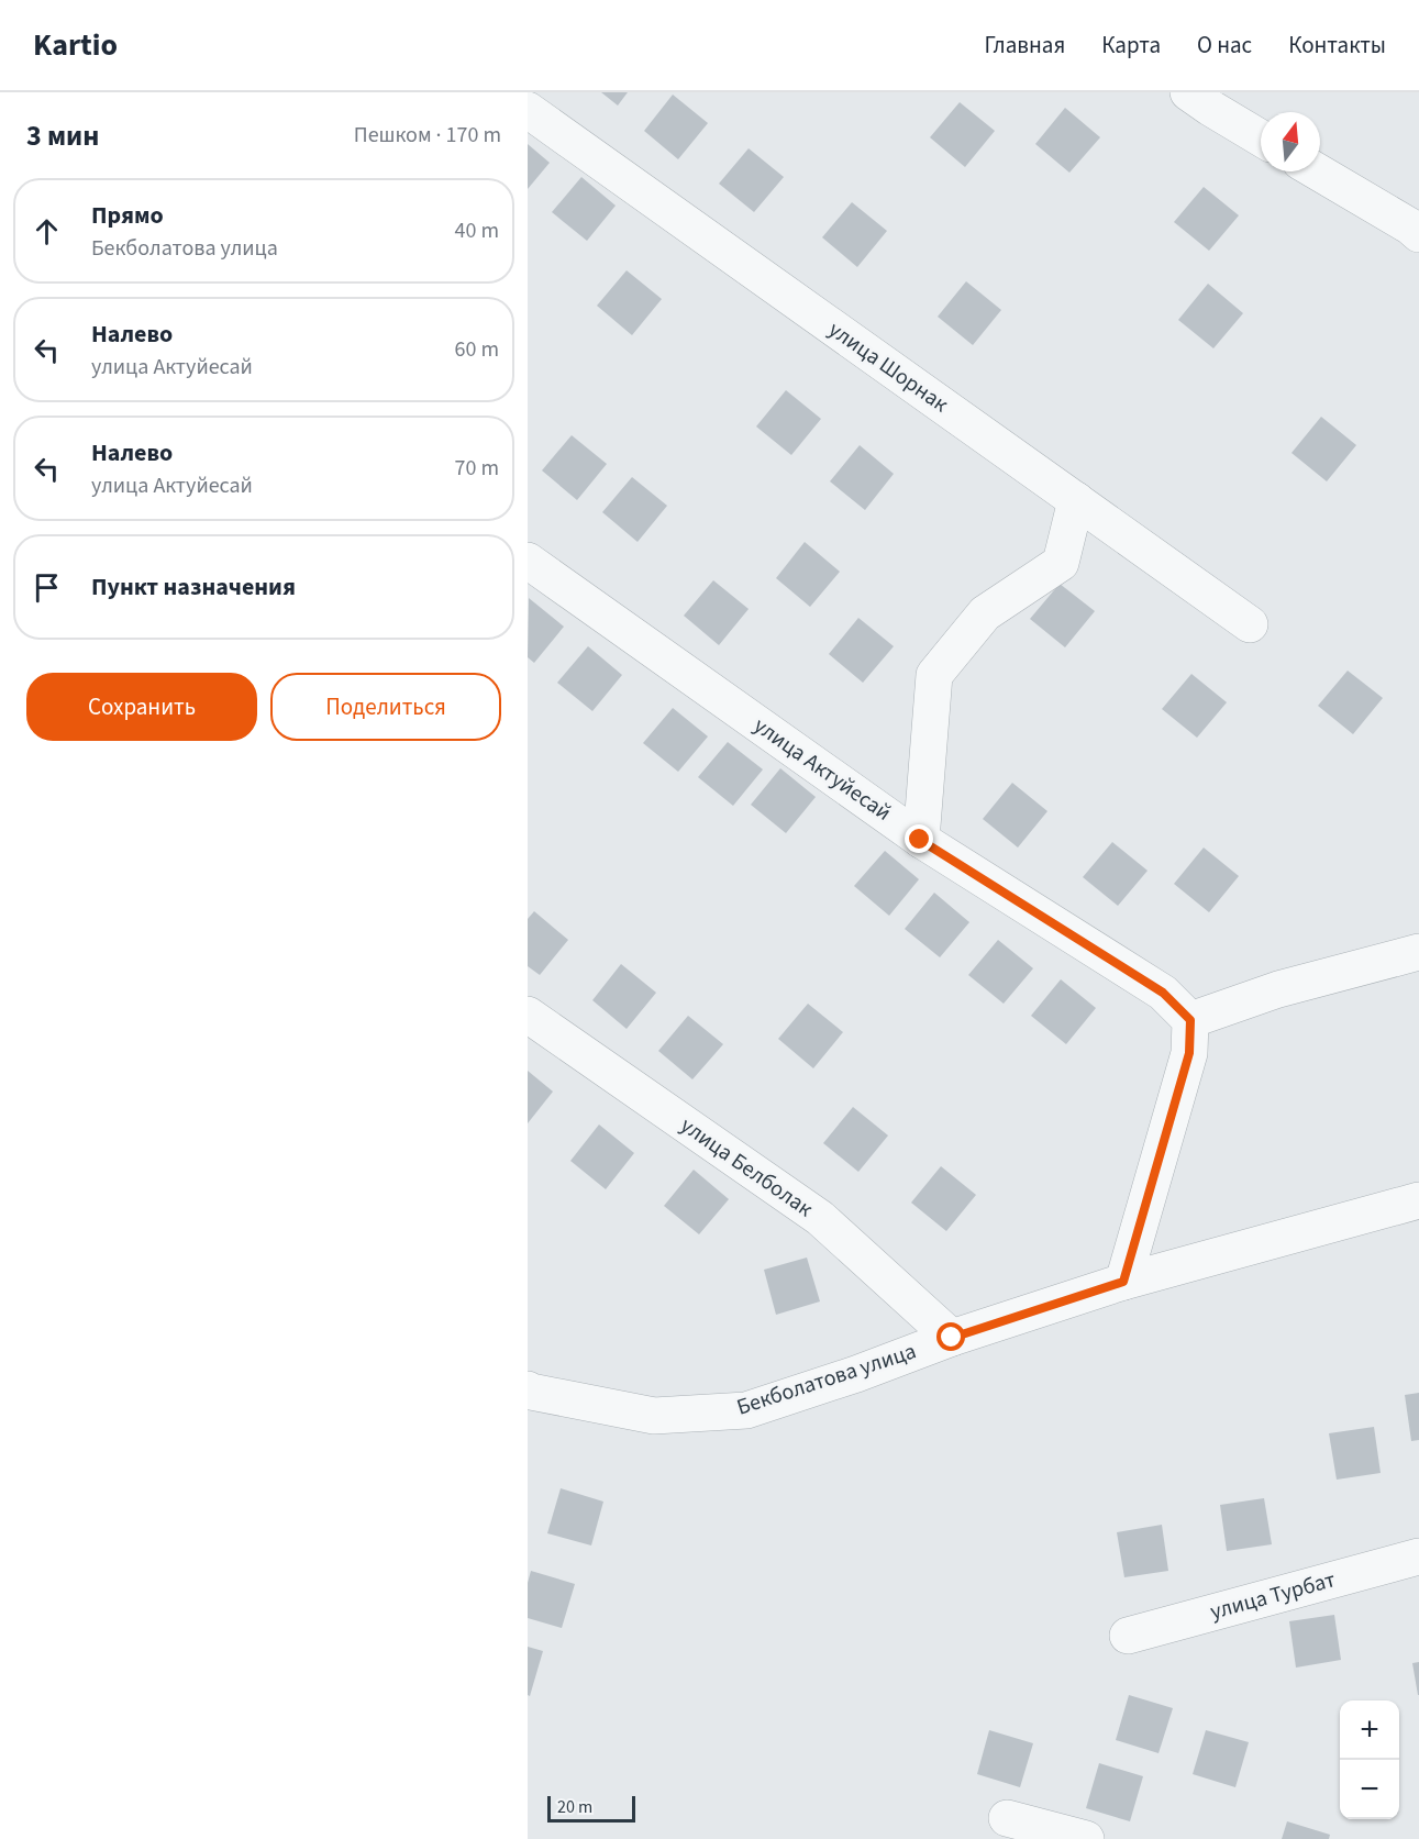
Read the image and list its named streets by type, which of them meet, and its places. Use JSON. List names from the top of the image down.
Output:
{
  "streets": {
    "street": [
      "улица Шорнак",
      "улица Актуйесай",
      "улица Белболак",
      "Бекболатова улица",
      "улица Турбат"
    ]
  },
  "crossings": [
    ["улица Белболак", "Бекболатова улица"]
  ],
  "scale_bar": "20 m",
  "north": "top",
  "page": {
    "header": "Kartio",
    "nav": [
      "Главная",
      "Карта",
      "О нас",
      "Контакты"
    ],
    "heading": ["3 мин", "Пешком · 170 m"],
    "list": [
      ["Прямо", "Бекболатова улица", "40 m"],
      ["Налево", "улица Актуйесай", "60 m"],
      ["Налево", "улица Актуйесай", "70 m"],
      "Пункт назначения"
    ],
    "buttons": ["Сохранить", "Поделиться"],
    "map_buttons": ["+", "−"],
    "scale": "20 m"
  }
}
